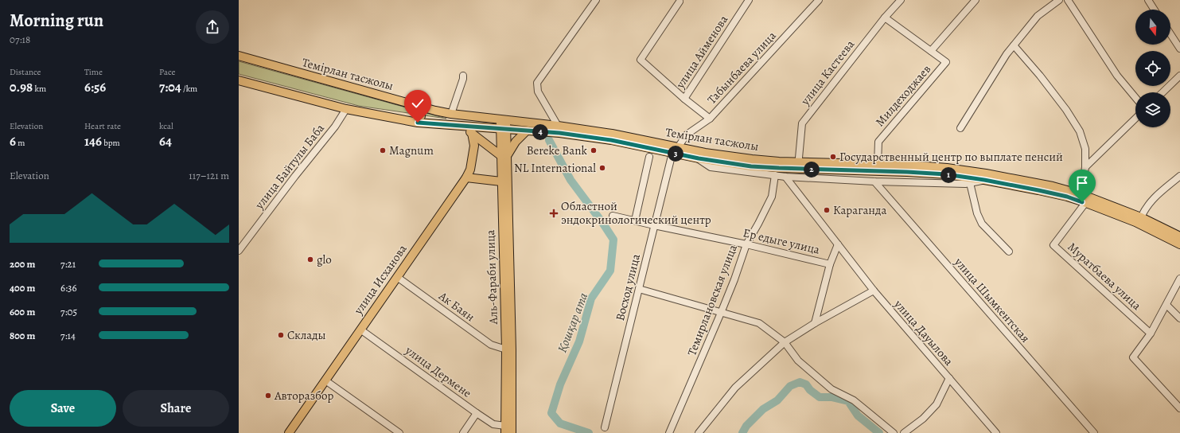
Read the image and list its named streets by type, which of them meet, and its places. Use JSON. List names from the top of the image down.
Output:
{
  "streets": {
    "main road": ["Темірлан тасжолы", "Аль-Фараби улица", "улица Исханова"],
    "street": [
      "улица Айменова",
      "Табынбаева улица",
      "улица Кастеева",
      "Милдеходжаев",
      "улица Байтулы Баба",
      "Ер едыге улица",
      "Муратбаева улица",
      "Восход улица",
      "Темирлановская улица",
      "улица Шымкентская",
      "Ак Баян",
      "улица Дауылова",
      "улица Дермене"
    ]
  },
  "crossings": [
    ["улица Айменова", "Табынбаева улица"],
    ["Табынбаева улица", "Темірлан тасжолы"],
    ["Табынбаева улица", "Восход улица"],
    ["улица Кастеева", "Темірлан тасжолы"],
    ["улица Кастеева", "Милдеходжаев"],
    ["Темірлан тасжолы", "Милдеходжаев"],
    ["Темірлан тасжолы", "улица Байтулы Баба"],
    ["Темірлан тасжолы", "Муратбаева улица"],
    ["Темірлан тасжолы", "Аль-Фараби улица"],
    ["Темірлан тасжолы", "Восход улица"],
    ["Ер едыге улица", "Восход улица"],
    ["Ер едыге улица", "Темирлановская улица"],
    ["Ер едыге улица", "улица Дауылова"],
    ["Аль-Фараби улица", "Ак Баян"],
    ["Аль-Фараби улица", "улица Дермене"],
    ["улица Исханова", "Ак Баян"],
    ["улица Исханова", "улица Дермене"]
  ],
  "water": ["Қошқар ата"],
  "places": {
    "other": [
      "Magnum",
      "Bereke Bank",
      "Государственный центр по выплате пенсий",
      "NL International",
      "Караганда",
      "glo",
      "Склады",
      "Авторазбор"
    ],
    "health": ["Областной эндокринологический центр"]
  },
  "north": "bottom",
  "page": {
    "heading": ["Morning run", "07:18"],
    "stats": [
      ["Distance", "0.98 km"],
      ["Time", "6:56"],
      ["Pace", "7:04 /km"],
      ["Elevation", "6 m"],
      ["Heart rate", "146 bpm"],
      ["kcal", "64"]
    ],
    "pins": [
      "4",
      "3",
      "2",
      "1"
    ],
    "chart": ["Elevation", "117–121 m"],
    "list": [
      {
        "name": "200 m",
        "note": "7:21"
      },
      {
        "name": "400 m",
        "note": "6:36"
      },
      {
        "name": "600 m",
        "note": "7:05"
      },
      {
        "name": "800 m",
        "note": "7:14"
      }
    ],
    "buttons": ["Save", "Share"]
  }
}
